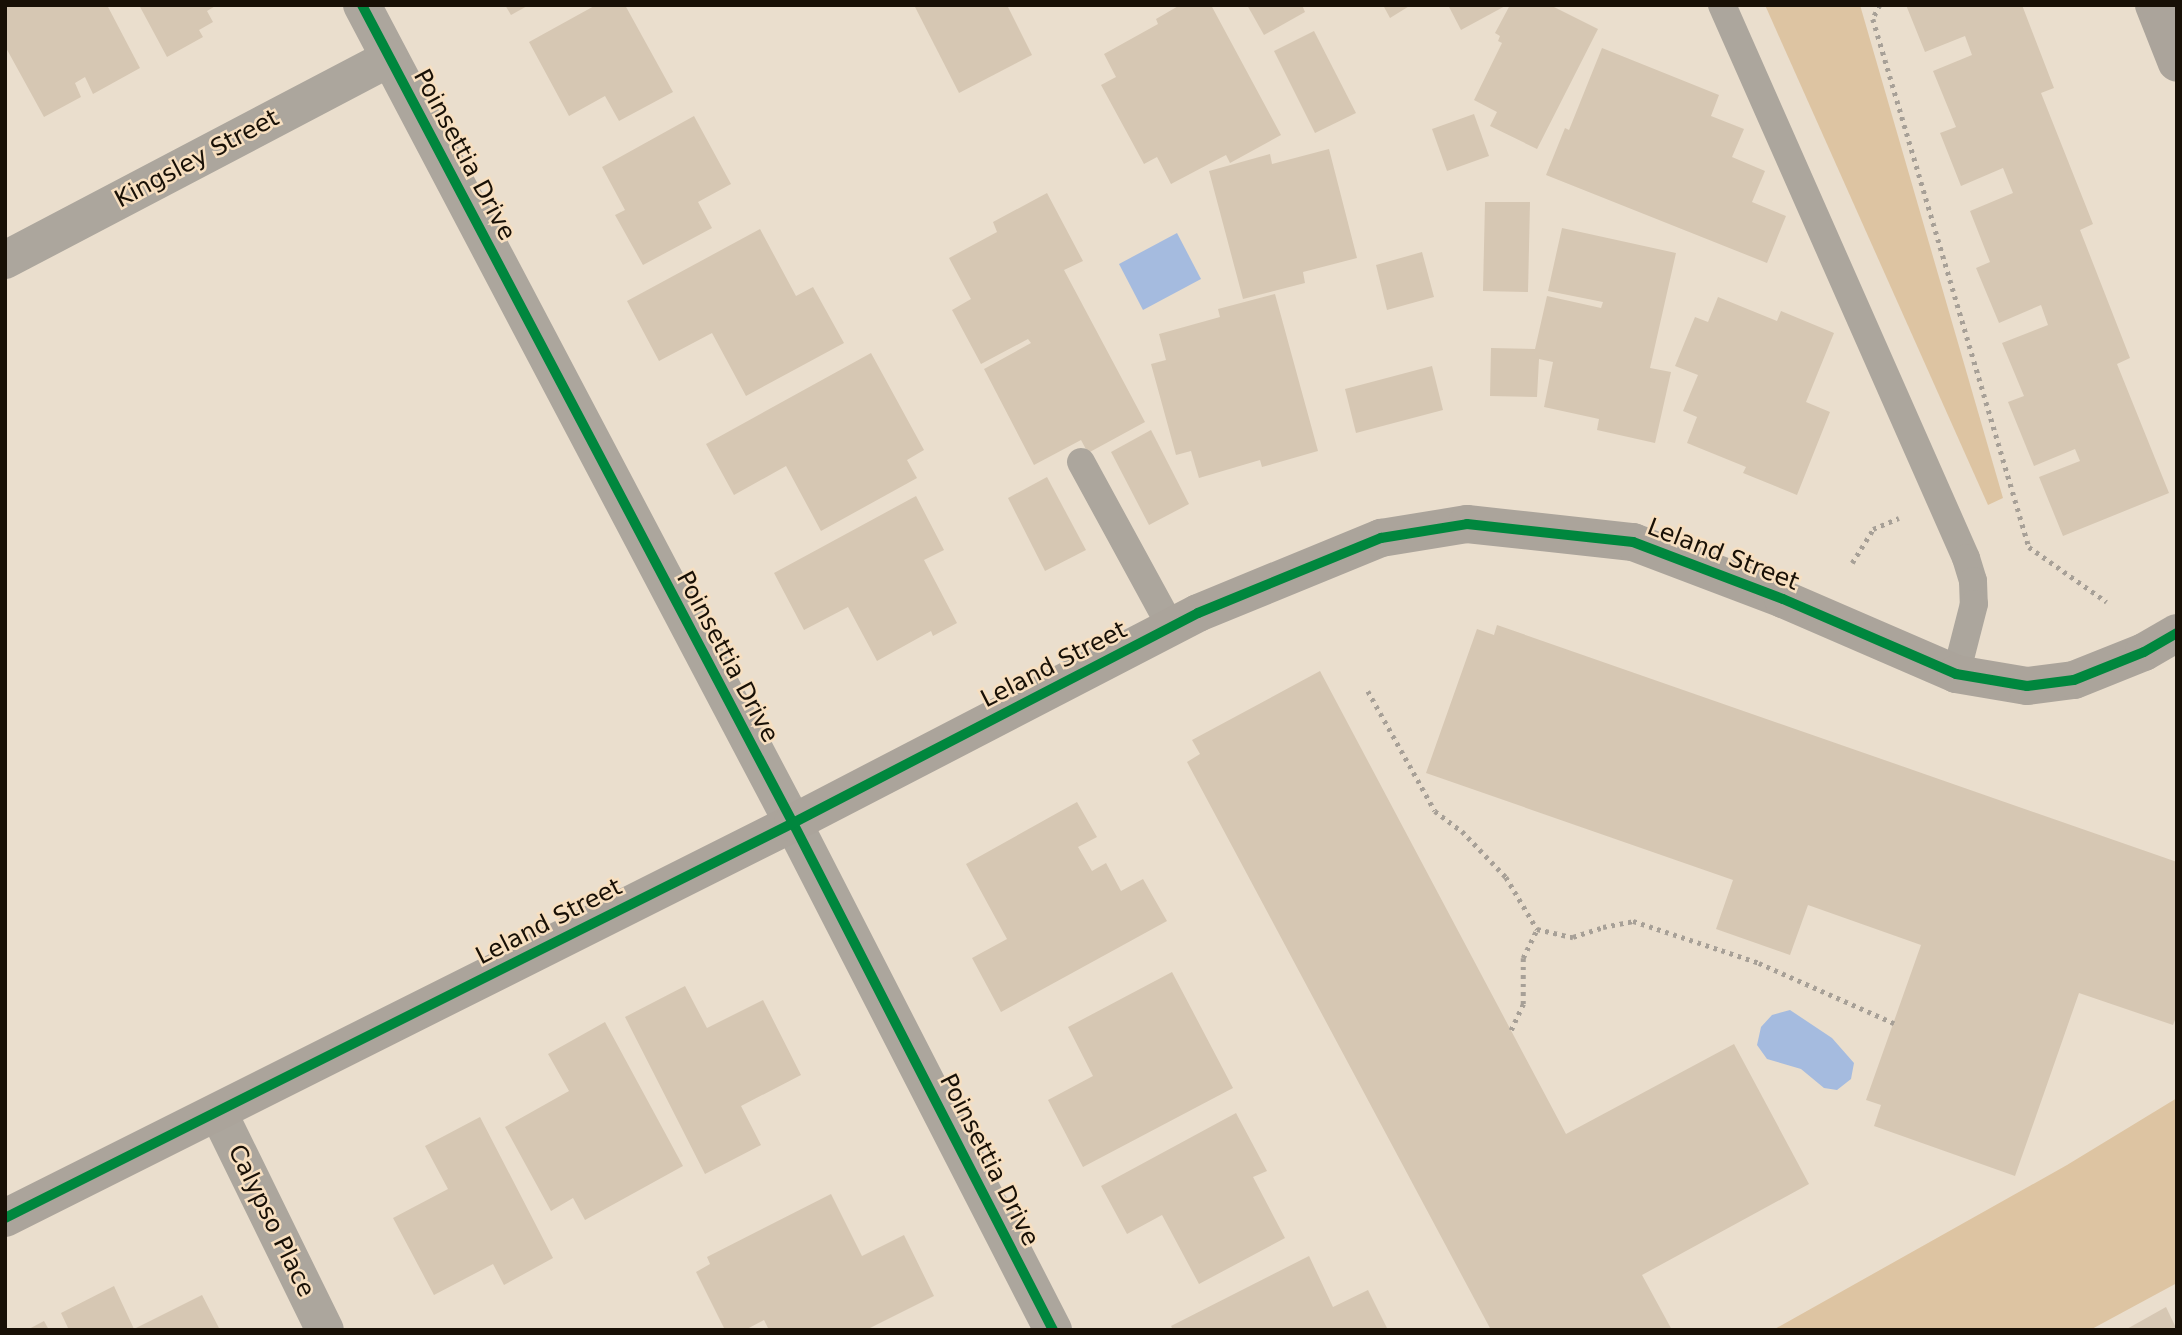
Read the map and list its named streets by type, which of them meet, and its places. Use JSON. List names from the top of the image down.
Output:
{
  "streets": {
    "street": [
      "Poinsettia Drive",
      "Kingsley Street",
      "Leland Street",
      "Calypso Place"
    ]
  },
  "crossings": [
    ["Poinsettia Drive", "Kingsley Street"],
    ["Poinsettia Drive", "Leland Street"],
    ["Leland Street", "Calypso Place"]
  ]
}
